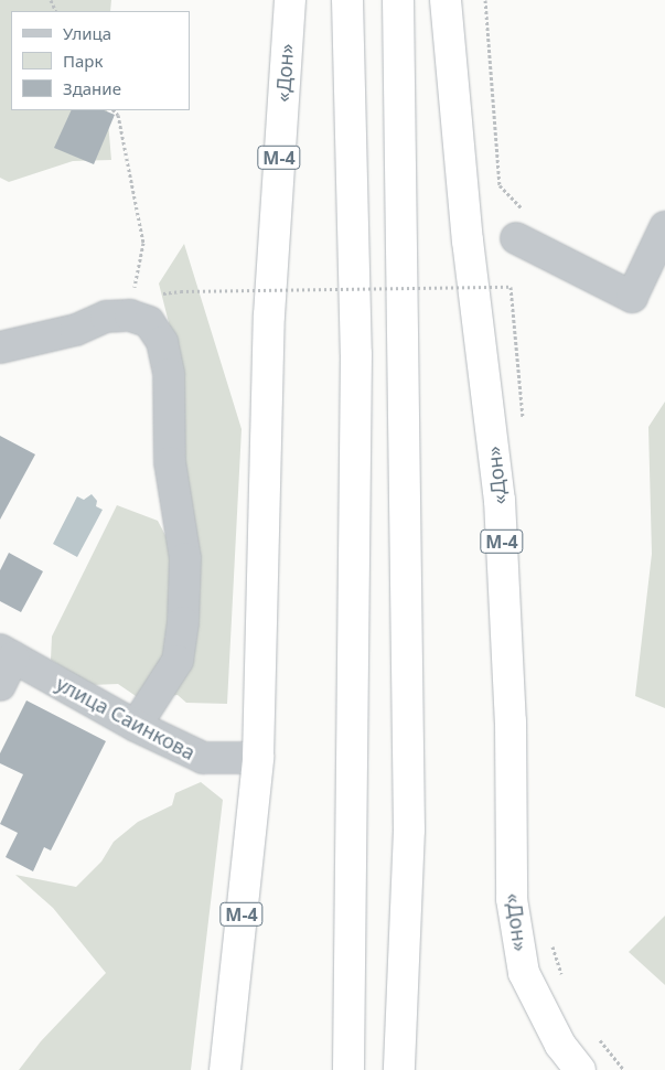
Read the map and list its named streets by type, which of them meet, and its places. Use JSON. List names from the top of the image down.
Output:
{
  "streets": {
    "highway": ["«Дон»", "М-4"],
    "street": ["улица Саинкова"]
  },
  "crossings": [
    ["«Дон»", "улица Саинкова"]
  ],
  "legend": ["Улица", "Парк", "Здание"]
}
